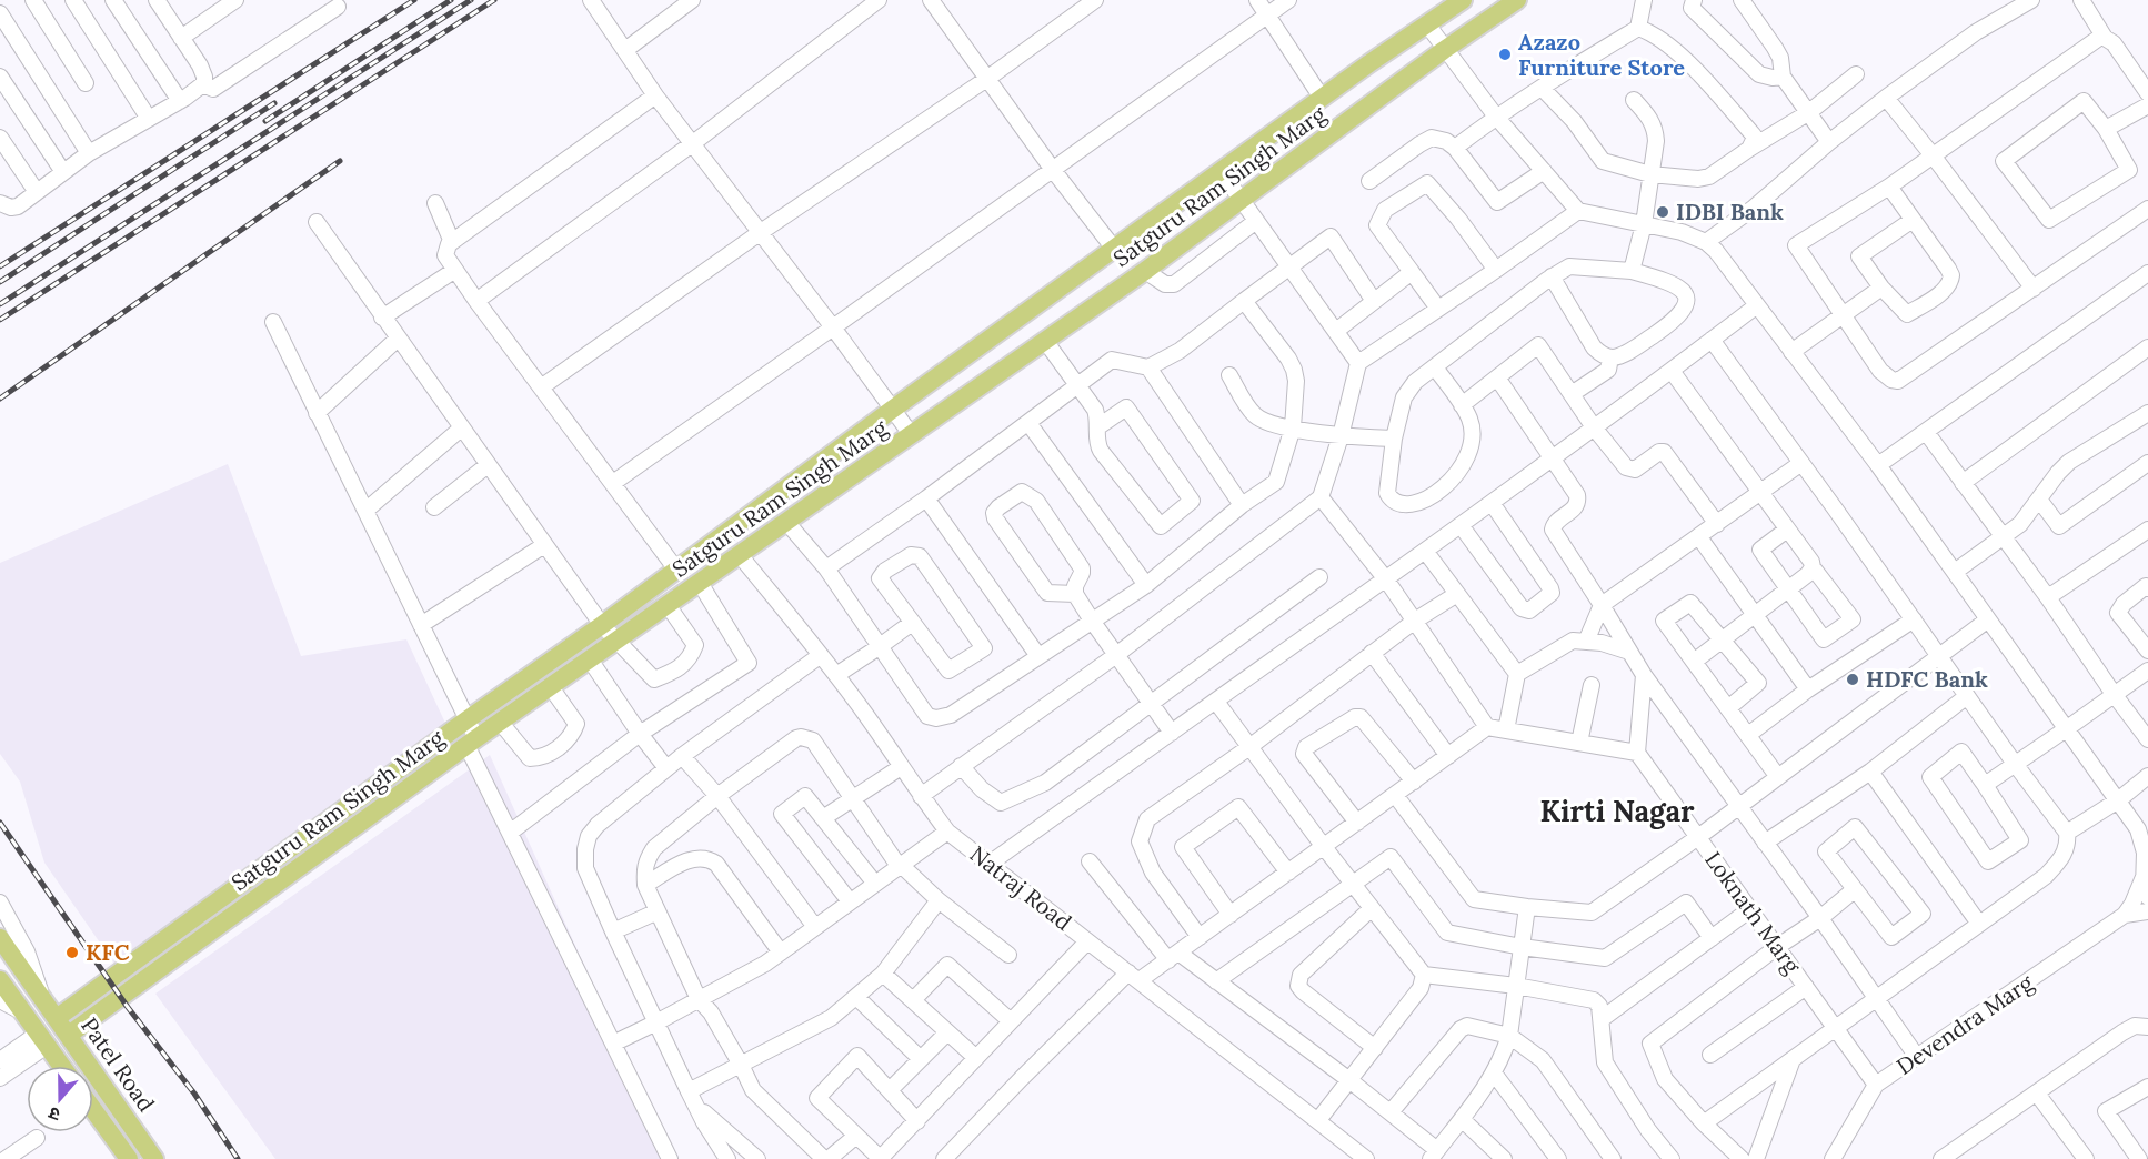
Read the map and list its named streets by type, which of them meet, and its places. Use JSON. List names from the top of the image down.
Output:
{
  "streets": {
    "main road": ["Satguru Ram Singh Marg", "Patel Road"],
    "street": ["Natraj Road", "Loknath Marg", "Devendra Marg"]
  },
  "crossings": [
    ["Satguru Ram Singh Marg", "Natraj Road"],
    ["Satguru Ram Singh Marg", "Patel Road"],
    ["Loknath Marg", "Devendra Marg"]
  ],
  "districts": ["Kirti Nagar"],
  "places": [
    "Azazo Furniture Store",
    "IDBI Bank",
    "HDFC Bank",
    "KFC"
  ],
  "north": "bottom"
}
